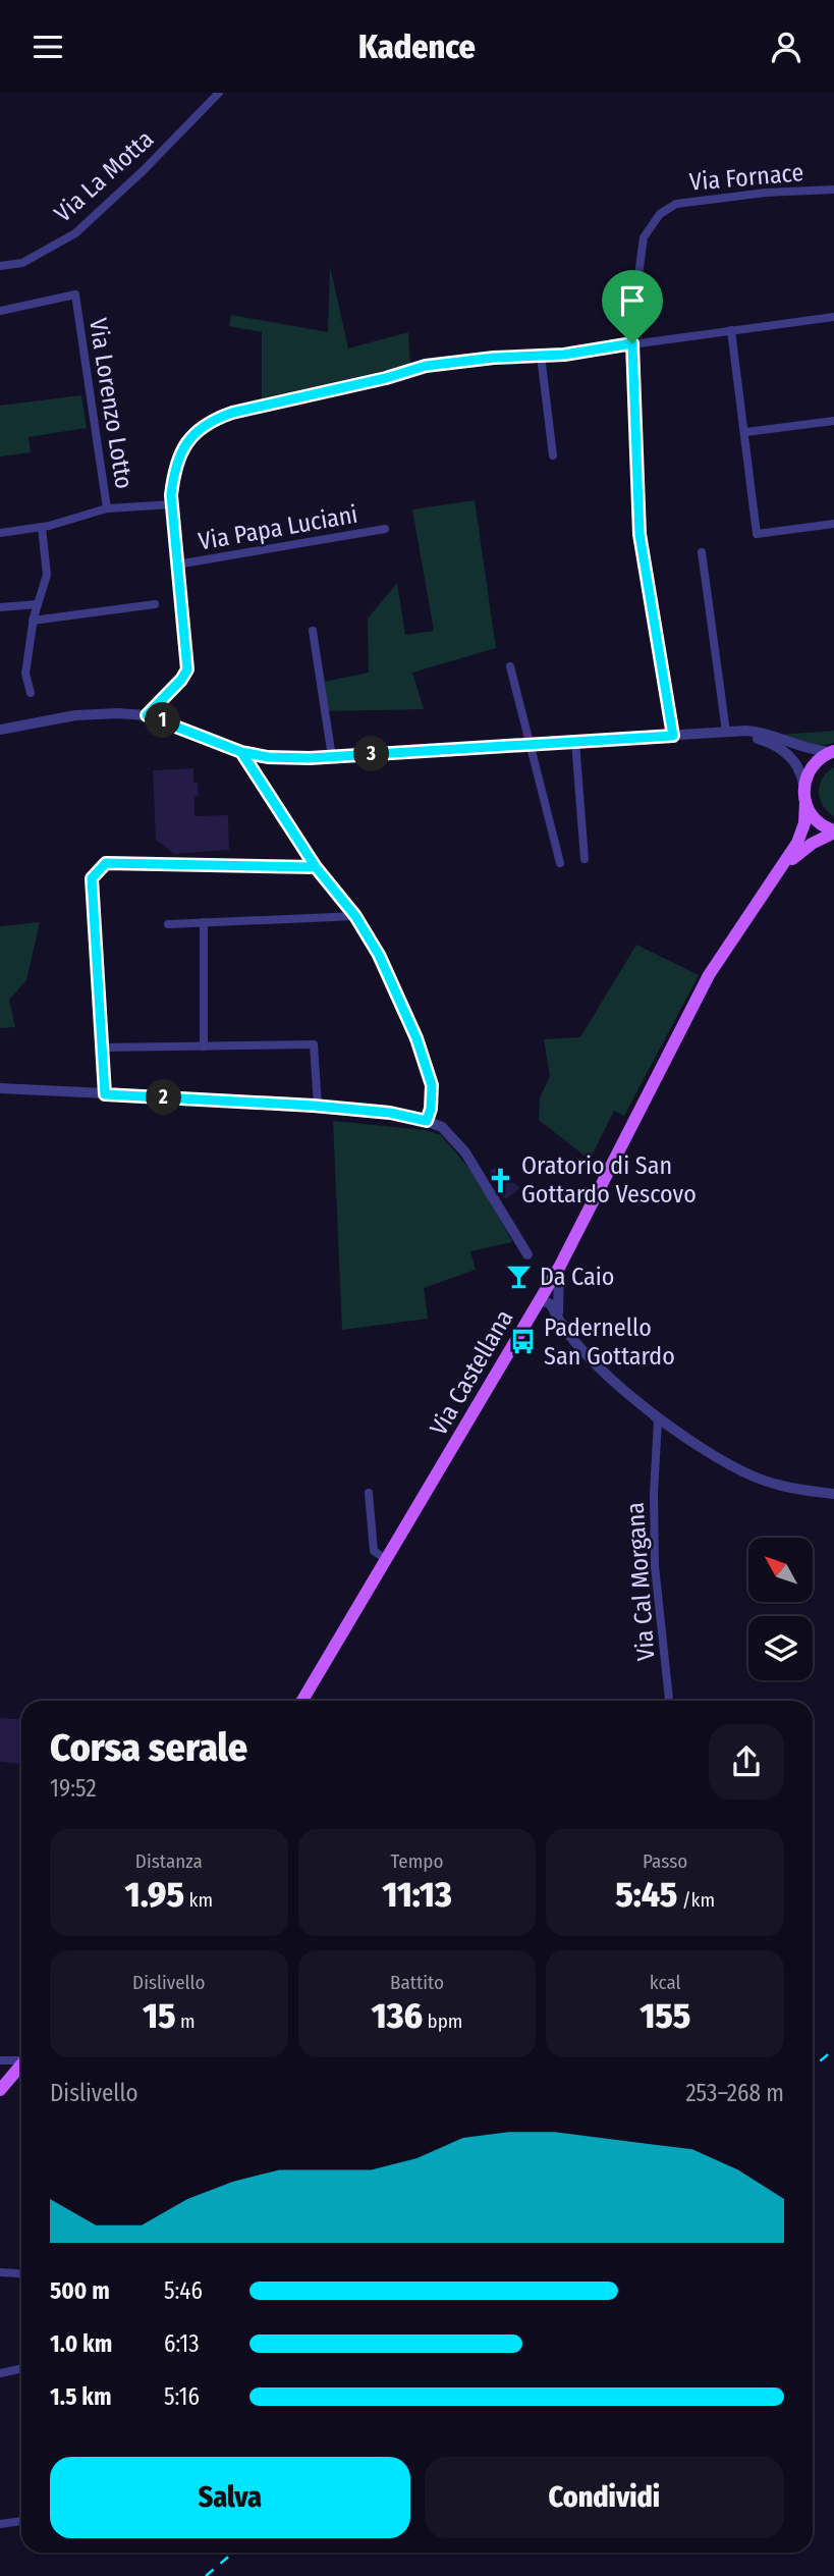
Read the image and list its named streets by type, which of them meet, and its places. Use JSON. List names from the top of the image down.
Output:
{
  "streets": {
    "main road": ["Via Castellana"],
    "street": [
      "Via La Motta",
      "Via Fornace",
      "Via Lorenzo Lotto",
      "Via Papa Luciani",
      "Via Cal Morgana"
    ]
  },
  "places": {
    "church": ["Oratorio di San Gottardo Vescovo"],
    "bar": ["Da Caio"],
    "bus stop": ["Padernello San Gottardo"]
  },
  "north": "top left",
  "page": {
    "header": "Kadence",
    "pins": ["1", "3", "2"],
    "heading": ["Corsa serale", "19:52"],
    "stats": [
      ["Distanza", "1.95 km"],
      ["Tempo", "11:13"],
      ["Passo", "5:45 /km"],
      ["Dislivello", "15 m"],
      ["Battito", "136 bpm"],
      ["kcal", "155"]
    ],
    "chart": ["Dislivello", "253–268 m"],
    "list": [
      {
        "name": "500 m",
        "note": "5:46"
      },
      {
        "name": "1.0 km",
        "note": "6:13"
      },
      {
        "name": "1.5 km",
        "note": "5:16"
      }
    ],
    "buttons": ["Salva", "Condividi"]
  }
}
